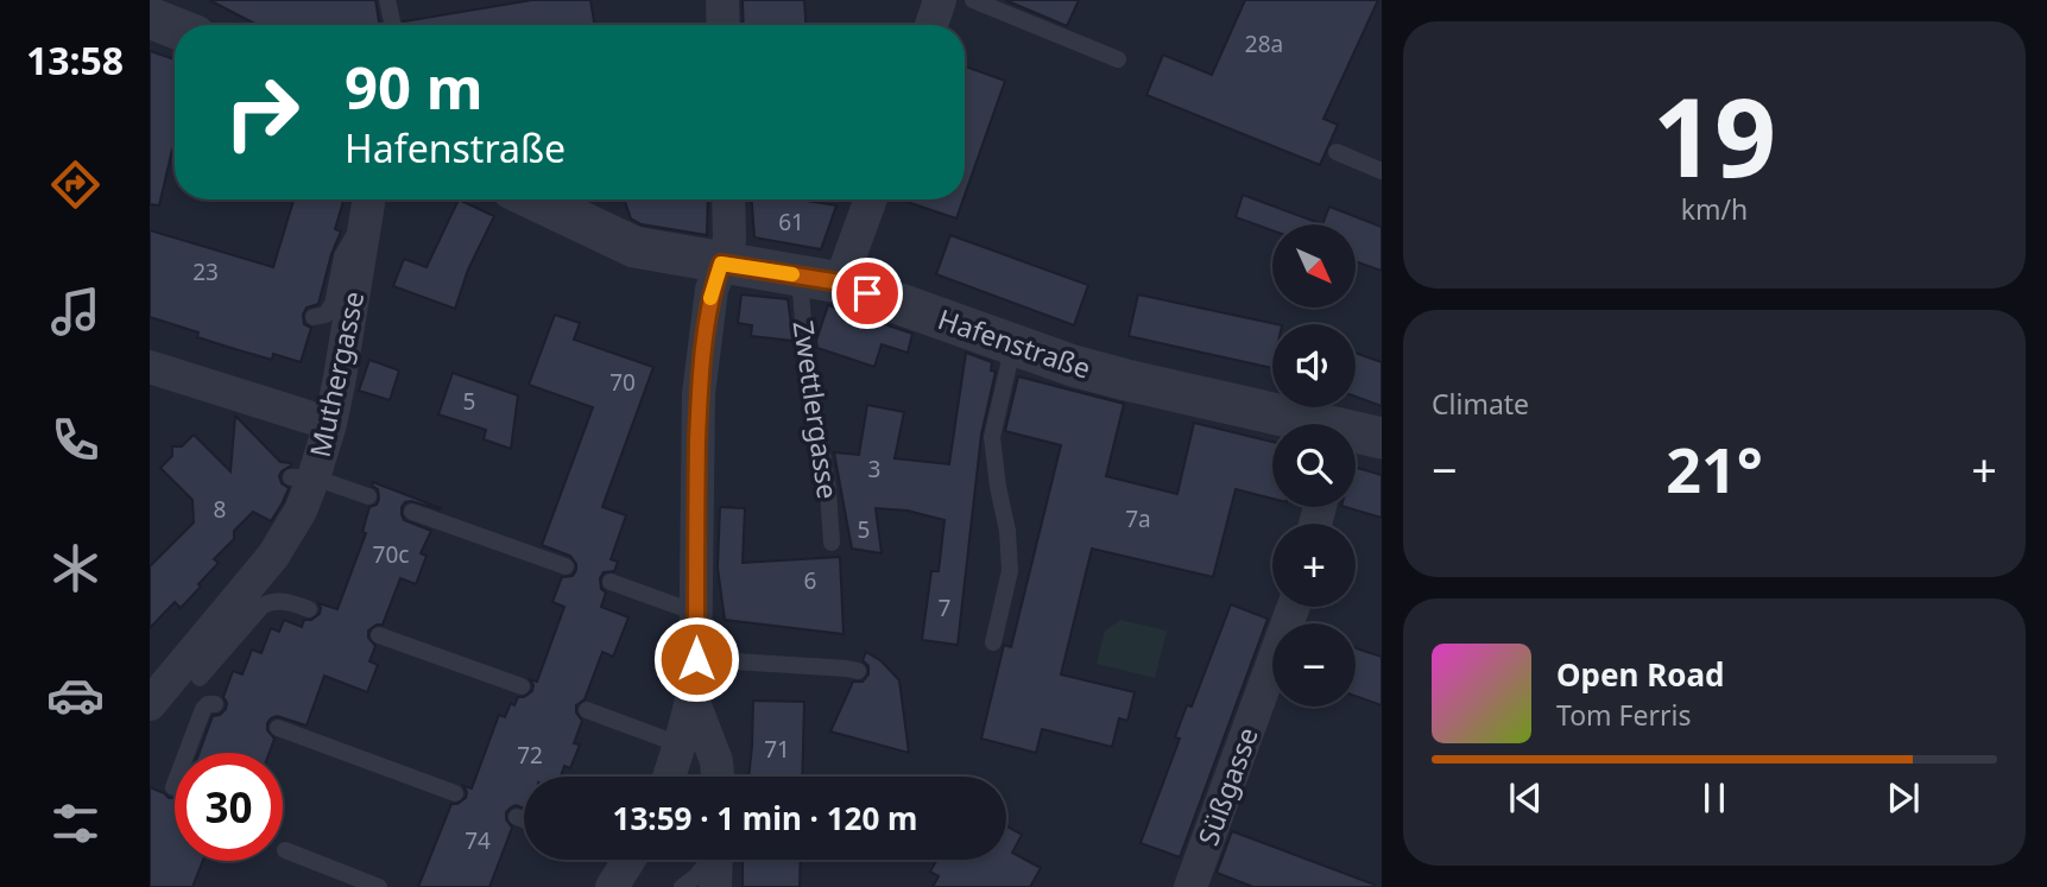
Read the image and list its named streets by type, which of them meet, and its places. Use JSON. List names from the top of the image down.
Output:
{
  "streets": {
    "street": ["Hafenstraße", "Muthergasse", "Süßgasse"],
    "lane": ["Zwettlergasse"]
  },
  "crossings": [
    ["Hafenstraße", "Zwettlergasse"]
  ],
  "house_numbers": [
    "28a",
    "61",
    "23",
    "70",
    "5",
    "3",
    "8",
    "7a",
    "5",
    "70c",
    "6",
    "7",
    "71",
    "72",
    "74"
  ],
  "north": "bottom right",
  "page": {
    "tabs": "13:58",
    "tile": [
      ["19", "km/h"],
      "Climate"
    ],
    "turn": ["90 m", "Hafenstraße"],
    "map_buttons": ["+", "−"],
    "heat": ["−", "21°", "+"],
    "song": ["Open Road", "Tom Ferris"],
    "limit": "30",
    "trip": "13:59 · 1 min · 120 m"
  }
}
